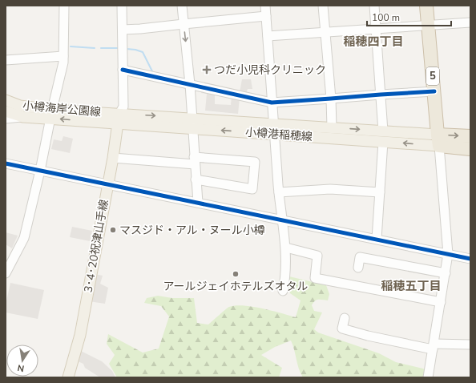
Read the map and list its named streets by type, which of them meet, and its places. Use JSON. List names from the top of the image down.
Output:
{
  "streets": {
    "highway": ["5"],
    "main road": ["小樽海岸公園線", "小樽港稲穂線", "3･4･20祝津山手線"]
  },
  "crossings": [
    ["5", "小樽港稲穂線"],
    ["小樽海岸公園線", "小樽港稲穂線"],
    ["小樽海岸公園線", "3･4･20祝津山手線"],
    ["小樽港稲穂線", "3･4･20祝津山手線"]
  ],
  "districts": ["稲穂四丁目", "稲穂五丁目"],
  "places": {
    "health": ["つだ小児科クリニック"],
    "other": ["マスジド・アル・ヌール小樽", "アールジェイホテルズオタル"]
  },
  "scale_bar": "100 m",
  "north": "bottom"
}
